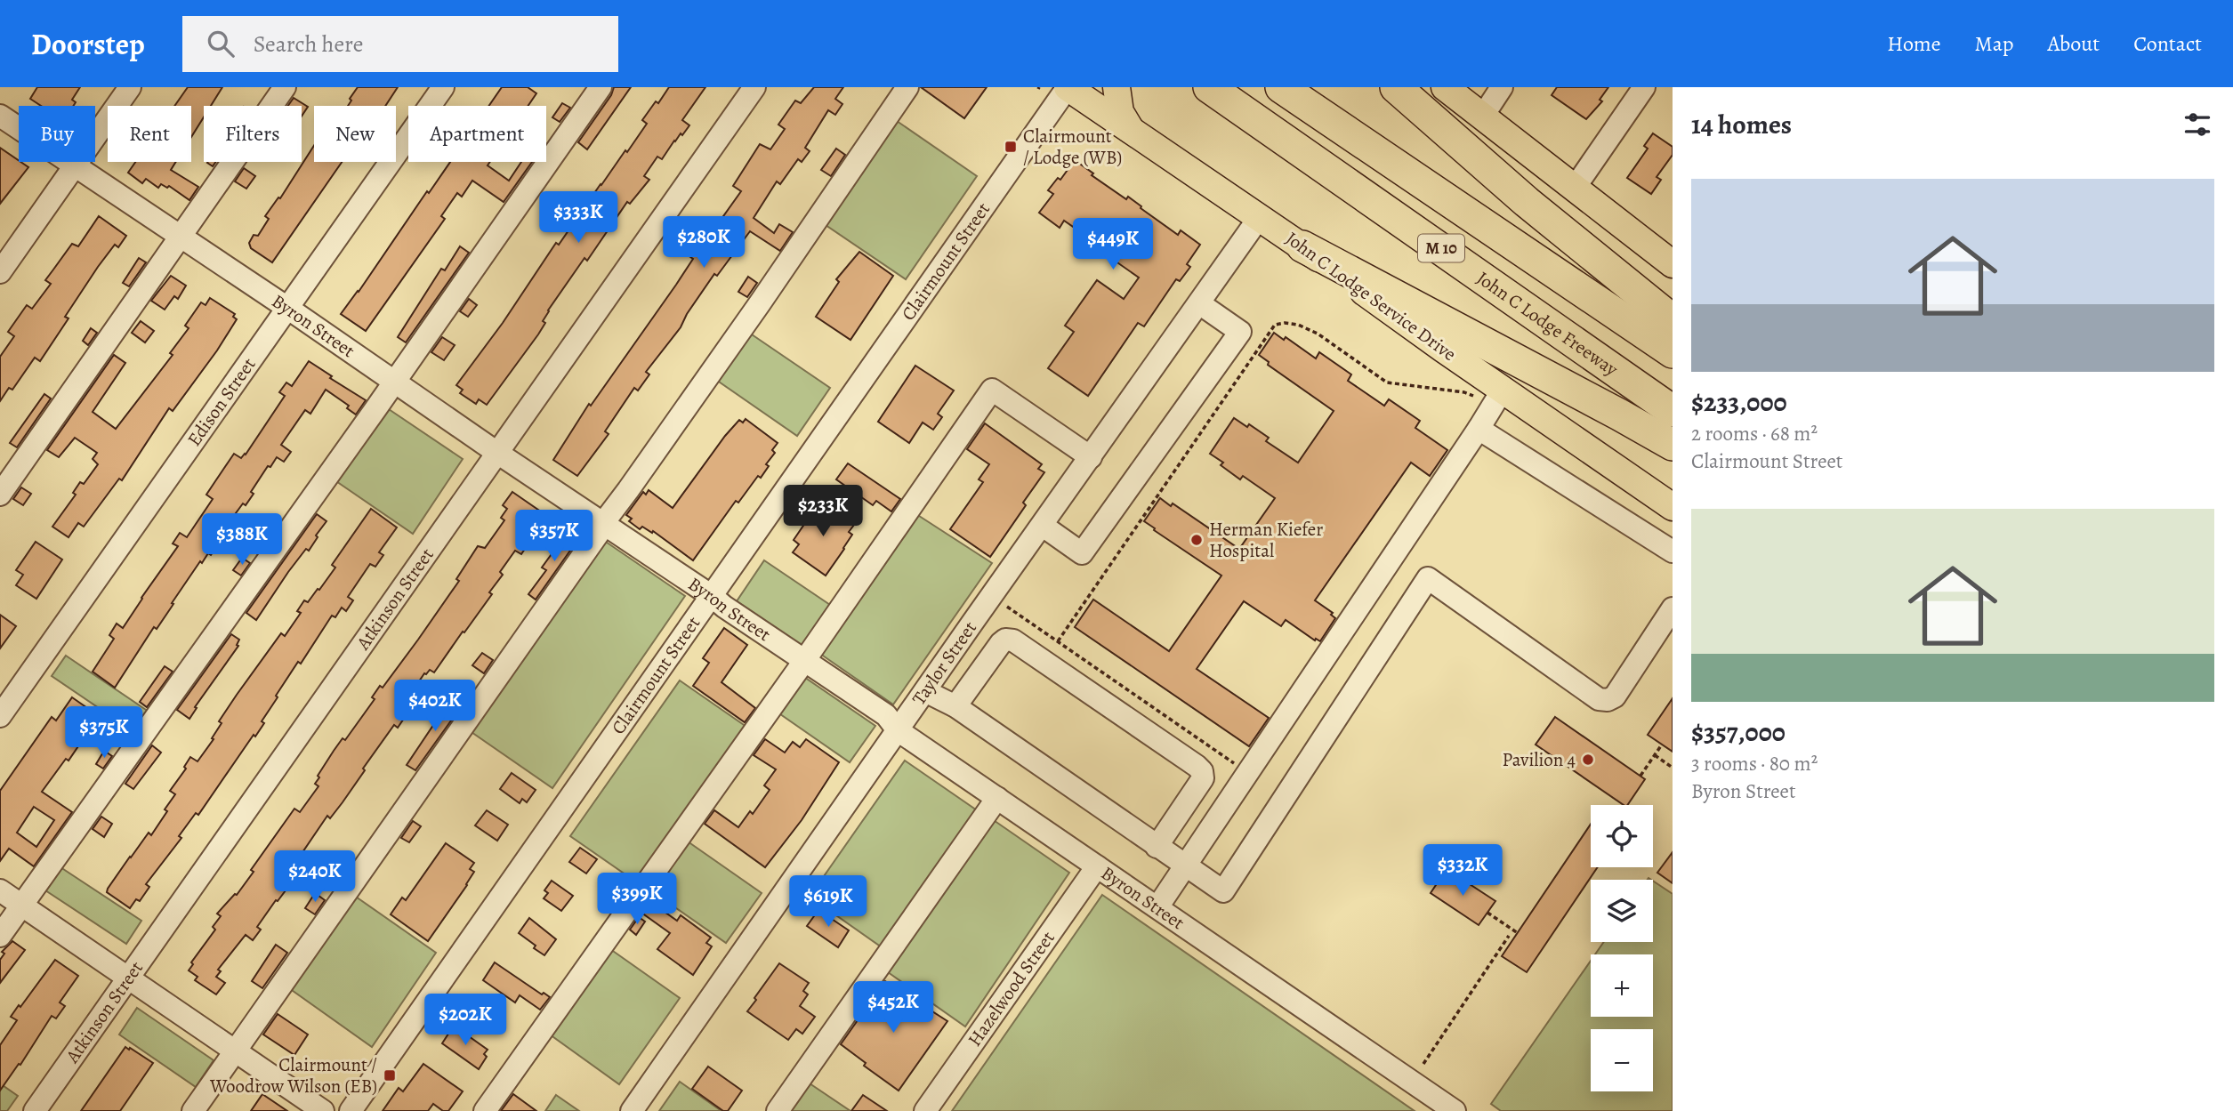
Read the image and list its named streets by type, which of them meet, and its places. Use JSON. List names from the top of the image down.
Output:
{
  "streets": {
    "highway": ["M 10", "John C Lodge Freeway"],
    "main road": ["John C Lodge Service Drive"],
    "street": [
      "Clairmount Street",
      "Byron Street",
      "Edison Street",
      "Atkinson Street",
      "Taylor Street",
      "Hazelwood Street"
    ]
  },
  "crossings": [
    ["Clairmount Street", "John C Lodge Service Drive"],
    ["Clairmount Street", "Byron Street"],
    ["John C Lodge Service Drive", "Taylor Street"],
    ["Byron Street", "Edison Street"],
    ["Byron Street", "Atkinson Street"],
    ["Byron Street", "Taylor Street"],
    ["Byron Street", "Hazelwood Street"]
  ],
  "places": {
    "transit": ["Clairmount / Lodge (WB)", "Clairmount / Woodrow Wilson (EB)"],
    "other": ["Herman Kiefer Hospital", "Pavilion 4"]
  },
  "page": {
    "header": "Doorstep",
    "search": "Search here",
    "nav": [
      "Home",
      "Map",
      "About",
      "Contact"
    ],
    "heading": "14 homes",
    "chip": [
      "Buy",
      "Rent",
      "Filters",
      "New",
      "Apartment"
    ],
    "list": [
      {
        "name": "$233,000",
        "note": "2 rooms · 68 m² · Clairmount Street"
      },
      {
        "name": "$357,000",
        "note": "3 rooms · 80 m² · Byron Street"
      }
    ],
    "price": [
      "$333K",
      "$280K",
      "$449K",
      "$233K",
      "$357K",
      "$388K",
      "$402K",
      "$375K",
      "$332K",
      "$240K",
      "$399K",
      "$619K",
      "$452K",
      "$202K"
    ],
    "map_buttons": ["+", "−"]
  }
}
